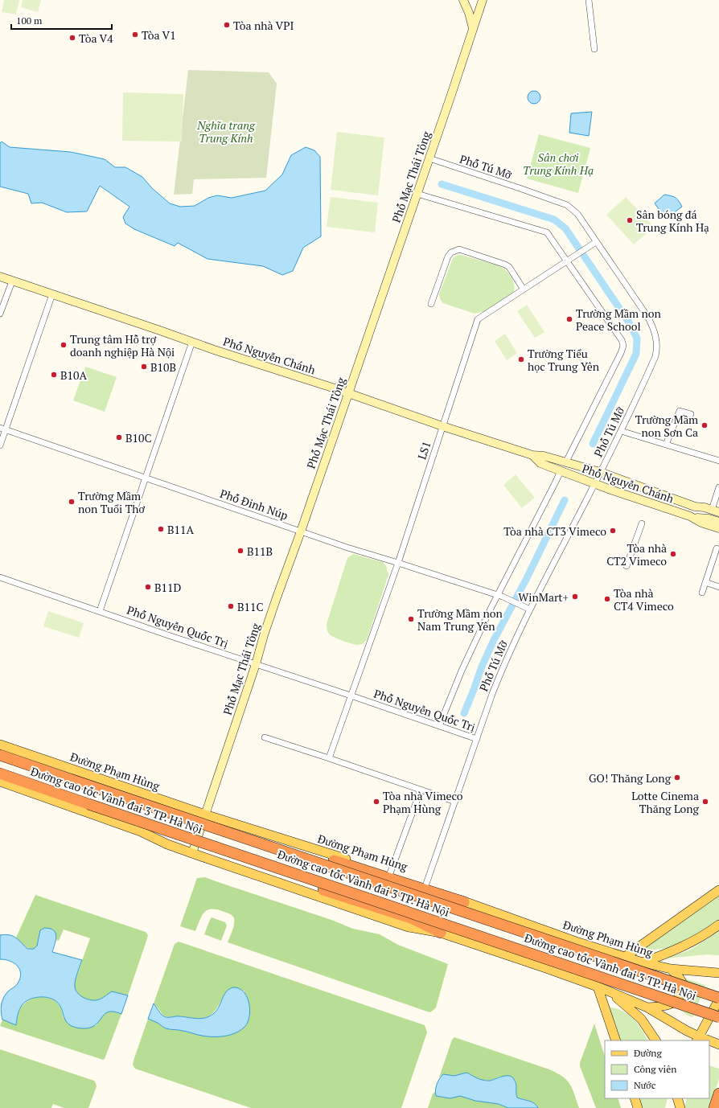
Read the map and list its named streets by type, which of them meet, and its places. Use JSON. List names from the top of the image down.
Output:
{
  "streets": {
    "highway": ["Đường cao tốc Vành đai 3 TP. Hà Nội"],
    "main road": ["Đường Phạm Hùng"],
    "street": [
      "Phố Tú Mỡ",
      "Phố Mạc Thái Tông",
      "Phố Nguyễn Chánh",
      "LS1",
      "Phố Đinh Núp",
      "Phố Nguyễn Quốc Trị"
    ]
  },
  "crossings": [
    ["Phố Tú Mỡ", "Phố Mạc Thái Tông"],
    ["Phố Tú Mỡ", "Phố Nguyễn Chánh"],
    ["Phố Tú Mỡ", "LS1"],
    ["Phố Tú Mỡ", "Phố Đinh Núp"],
    ["Phố Tú Mỡ", "Phố Nguyễn Quốc Trị"],
    ["Phố Tú Mỡ", "Đường Phạm Hùng"],
    ["Phố Mạc Thái Tông", "Phố Nguyễn Chánh"],
    ["Phố Mạc Thái Tông", "Phố Đinh Núp"],
    ["Phố Mạc Thái Tông", "Phố Nguyễn Quốc Trị"],
    ["Phố Mạc Thái Tông", "Đường Phạm Hùng"],
    ["Phố Nguyễn Chánh", "LS1"],
    ["LS1", "Phố Đinh Núp"],
    ["LS1", "Phố Nguyễn Quốc Trị"]
  ],
  "parks": ["Nghĩa trang Trung Kính", "Sân chơi Trung Kính Hạ"],
  "places": [
    "Tòa nhà VPI",
    "Tòa V1",
    "Tòa V4",
    "Sân bóng đá Trung Kính Hạ",
    "Trường Mầm non Peace School",
    "Trung tâm Hỗ trợ doanh nghiệp Hà Nội",
    "Trường Tiểu học Trung Yên",
    "B10B",
    "B10A",
    "Trường Mầm non Sơn Ca",
    "B10C",
    "Trường Mầm non Tuổi Thơ",
    "B11A",
    "Tòa nhà CT3 Vimeco",
    "B11B",
    "Tòa nhà CT2 Vimeco",
    "B11D",
    "WinMart+",
    "Tòa nhà CT4 Vimeco",
    "B11C",
    "Trường Mầm non Nam Trung Yên",
    "GO! Thăng Long",
    "Tòa nhà Vimeco Phạm Hùng",
    "Lotte Cinema Thăng Long"
  ],
  "legend": ["Đường", "Công viên", "Nước"],
  "scale_bar": "100 m"
}
